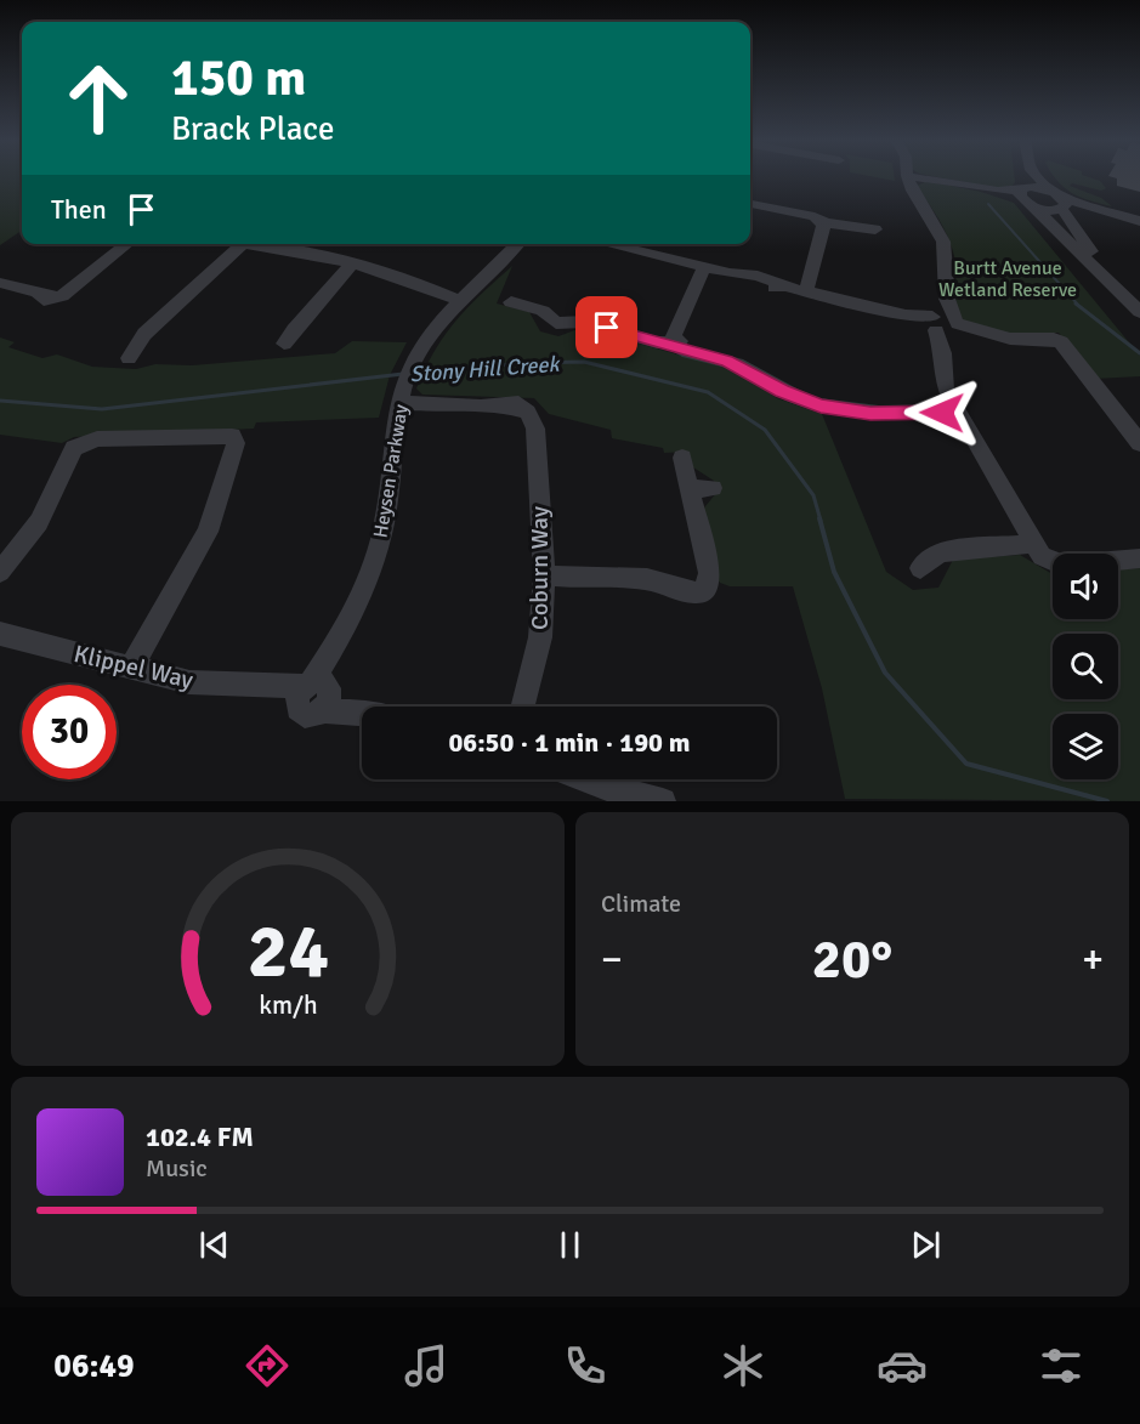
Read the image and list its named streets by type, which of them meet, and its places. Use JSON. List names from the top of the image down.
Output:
{
  "streets": {
    "street": ["Heysen Parkway", "Coburn Way", "Klippel Way"]
  },
  "crossings": [
    ["Heysen Parkway", "Coburn Way"],
    ["Heysen Parkway", "Klippel Way"]
  ],
  "water": ["Stony Hill Creek"],
  "parks": ["Burtt Avenue Wetland Reserve"],
  "page": {
    "turn": ["150 m", "Brack Place"],
    "then": "Then",
    "limit": "30",
    "trip": "06:50 · 1 min · 190 m",
    "tile": "Climate",
    "heat": ["−", "20°", "+"],
    "song": ["102.4 FM", "Music"],
    "tabs": "06:49",
    "gauge": ["24", "km/h"]
  }
}
